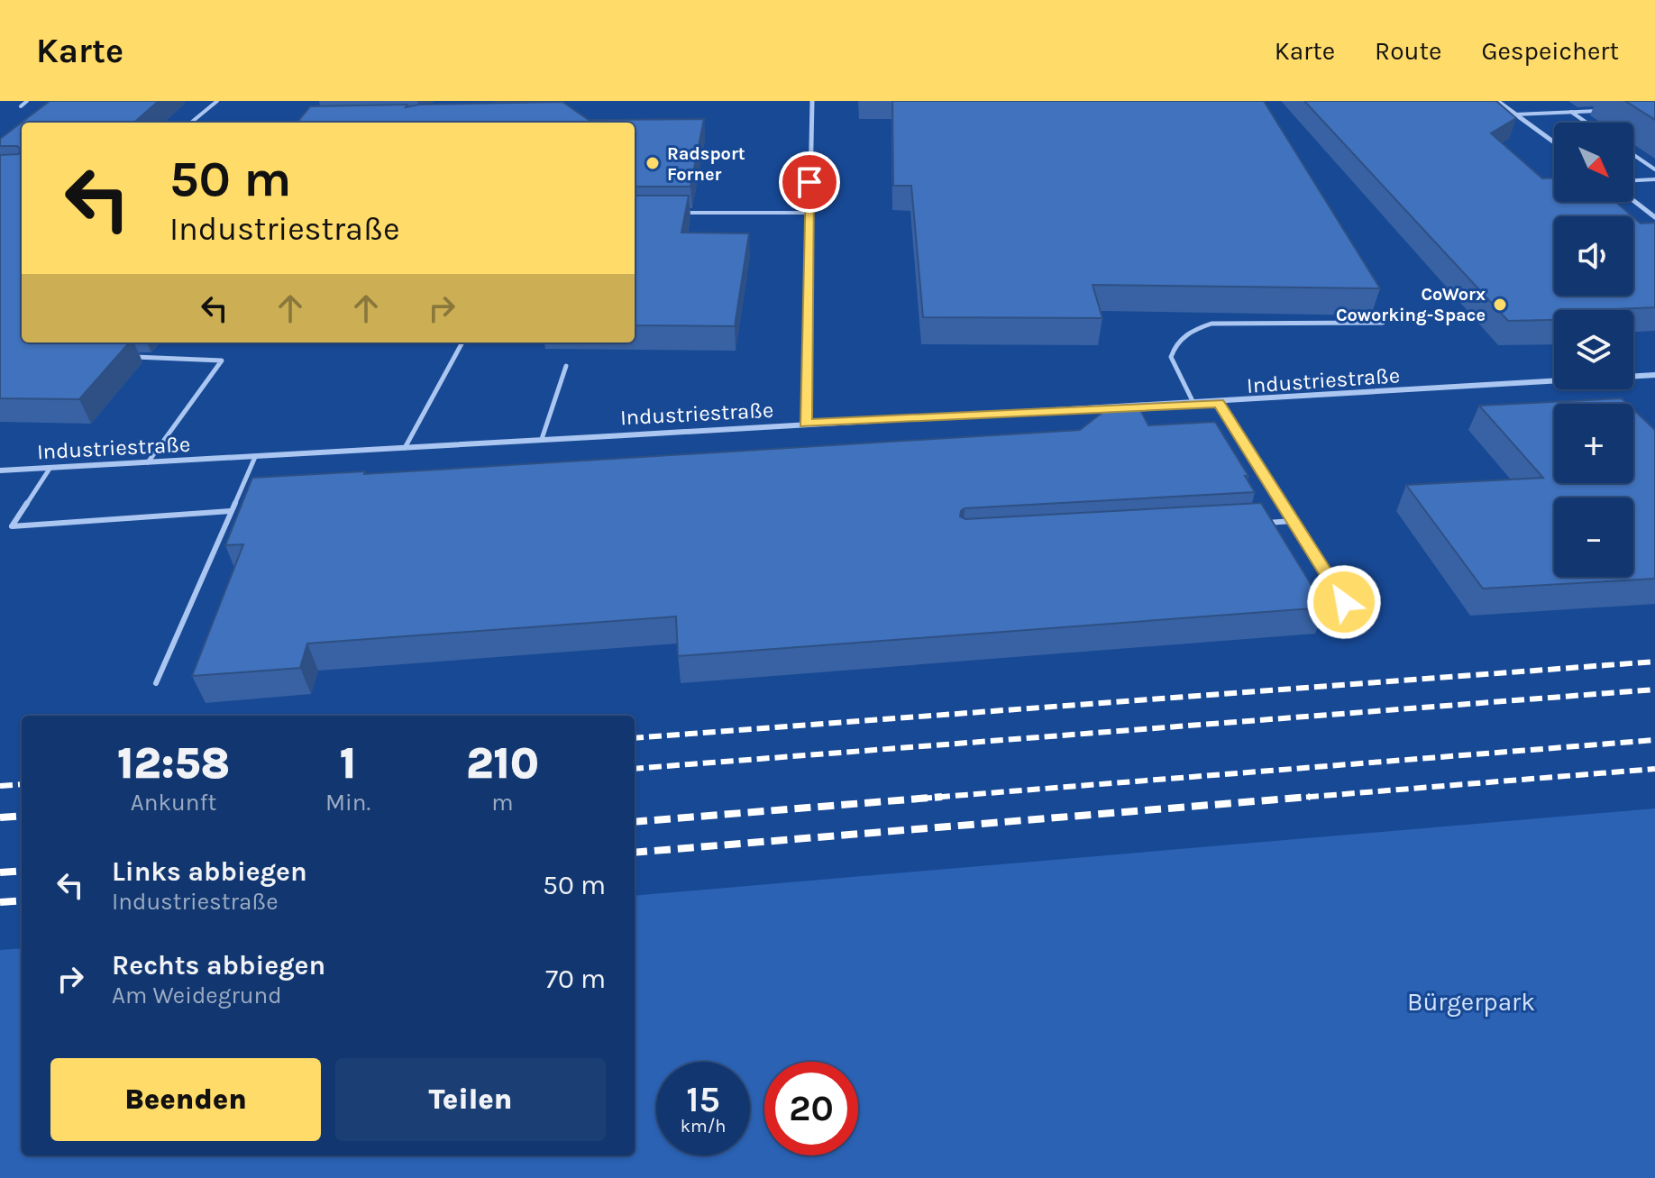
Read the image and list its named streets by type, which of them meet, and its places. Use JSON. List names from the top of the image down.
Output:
{
  "streets": {
    "street": ["Industriestraße"]
  },
  "parks": ["Bürgerpark"],
  "places": ["Radsport Forner", "CoWorx Coworking-Space"],
  "north": "bottom right",
  "page": {
    "header": "Karte",
    "nav": ["Karte", "Route", "Gespeichert"],
    "map_buttons": ["+", "−"],
    "turn": ["50 m", "Industriestraße"],
    "eta": [
      "12:58",
      "Ankunft",
      "1",
      "Min.",
      "210",
      "m"
    ],
    "list": [
      {
        "name": "Links abbiegen",
        "note": "Industriestraße",
        "value": "50 m"
      },
      {
        "name": "Rechts abbiegen",
        "note": "Am Weidegrund",
        "value": "70 m"
      }
    ],
    "buttons": ["Beenden", "Teilen"],
    "speed": "15 km/h",
    "limit": "20"
  }
}
